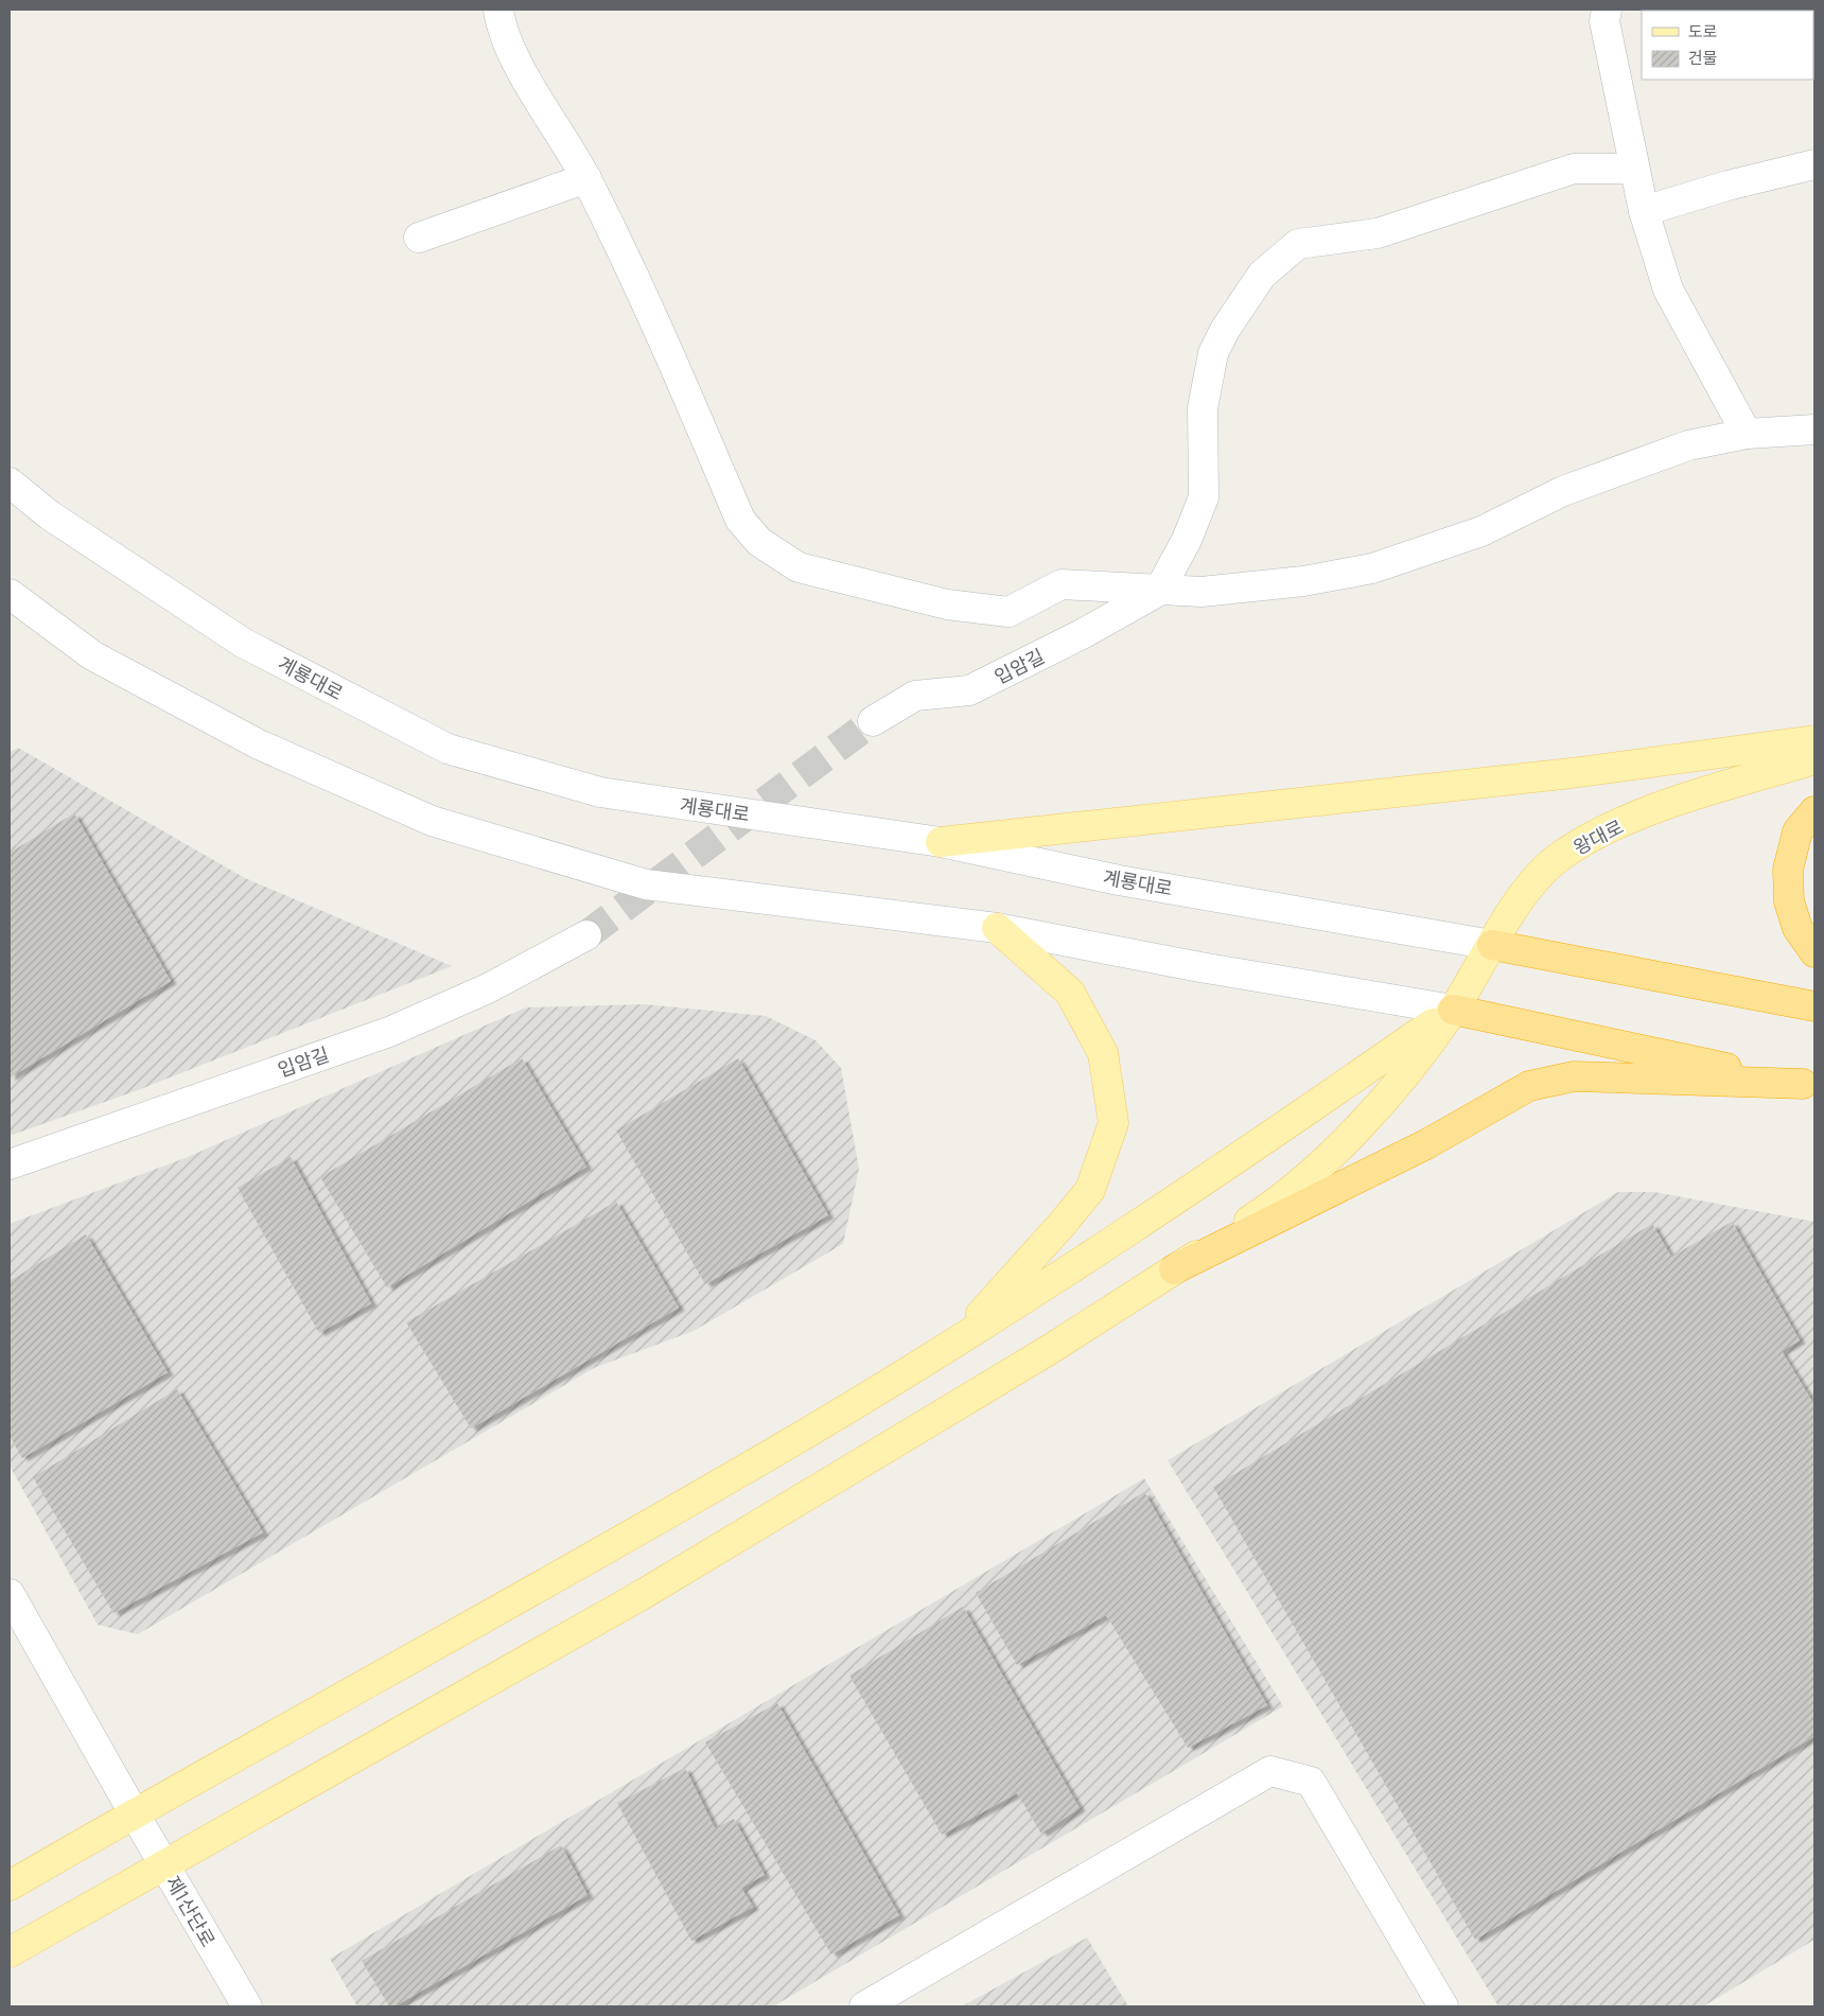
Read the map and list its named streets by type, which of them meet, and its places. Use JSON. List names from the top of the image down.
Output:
{
  "streets": {
    "main road": ["왕대로"],
    "street": ["입암길", "계룡대로", "제1산단로"]
  },
  "crossings": [
    ["계룡대로", "왕대로"],
    ["왕대로", "제1산단로"]
  ],
  "legend": ["도로", "건물"]
}
